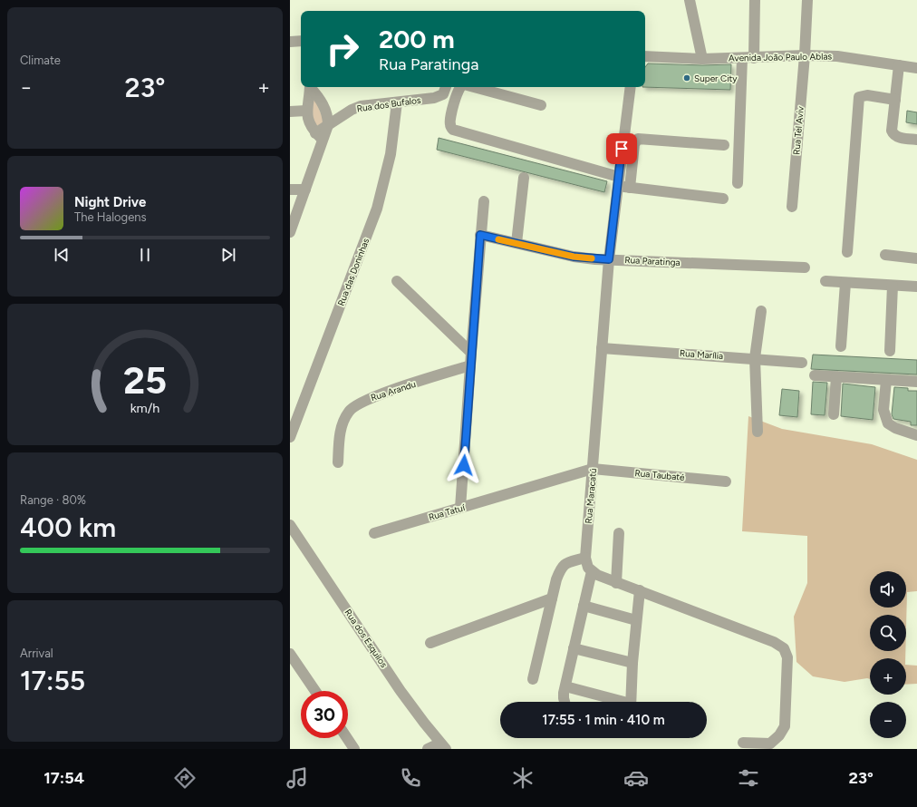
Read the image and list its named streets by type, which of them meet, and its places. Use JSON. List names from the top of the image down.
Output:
{
  "streets": {
    "street": [
      "Avenida João Paulo Ablas",
      "Rua dos Bufalos",
      "Rua Tel Aviv",
      "Rua Paratinga",
      "Rua das Doninhas",
      "Rua Marília",
      "Rua Arandu",
      "Rua Taubaté",
      "Rua Maracatú",
      "Rua Tatuí",
      "Rua dos Esquilos"
    ]
  },
  "crossings": [
    ["Avenida João Paulo Ablas", "Rua Tel Aviv"],
    ["Rua dos Bufalos", "Rua das Doninhas"],
    ["Rua Paratinga", "Rua Maracatú"],
    ["Rua Marília", "Rua Maracatú"],
    ["Rua Taubaté", "Rua Maracatú"],
    ["Rua Taubaté", "Rua Tatuí"],
    ["Rua Maracatú", "Rua Tatuí"]
  ],
  "places": ["Super City"],
  "page": {
    "tile": [
      "Climate",
      ["Range · 80%", "400 km"],
      ["Arrival", "17:55"]
    ],
    "turn": ["200 m", "Rua Paratinga"],
    "heat": ["−", "23°", "+"],
    "song": ["Night Drive", "The Halogens"],
    "map_buttons": ["+", "−"],
    "limit": "30",
    "trip": "17:55 · 1 min · 410 m",
    "tabs": ["17:54", "23°"],
    "gauge": ["25", "km/h"]
  }
}
